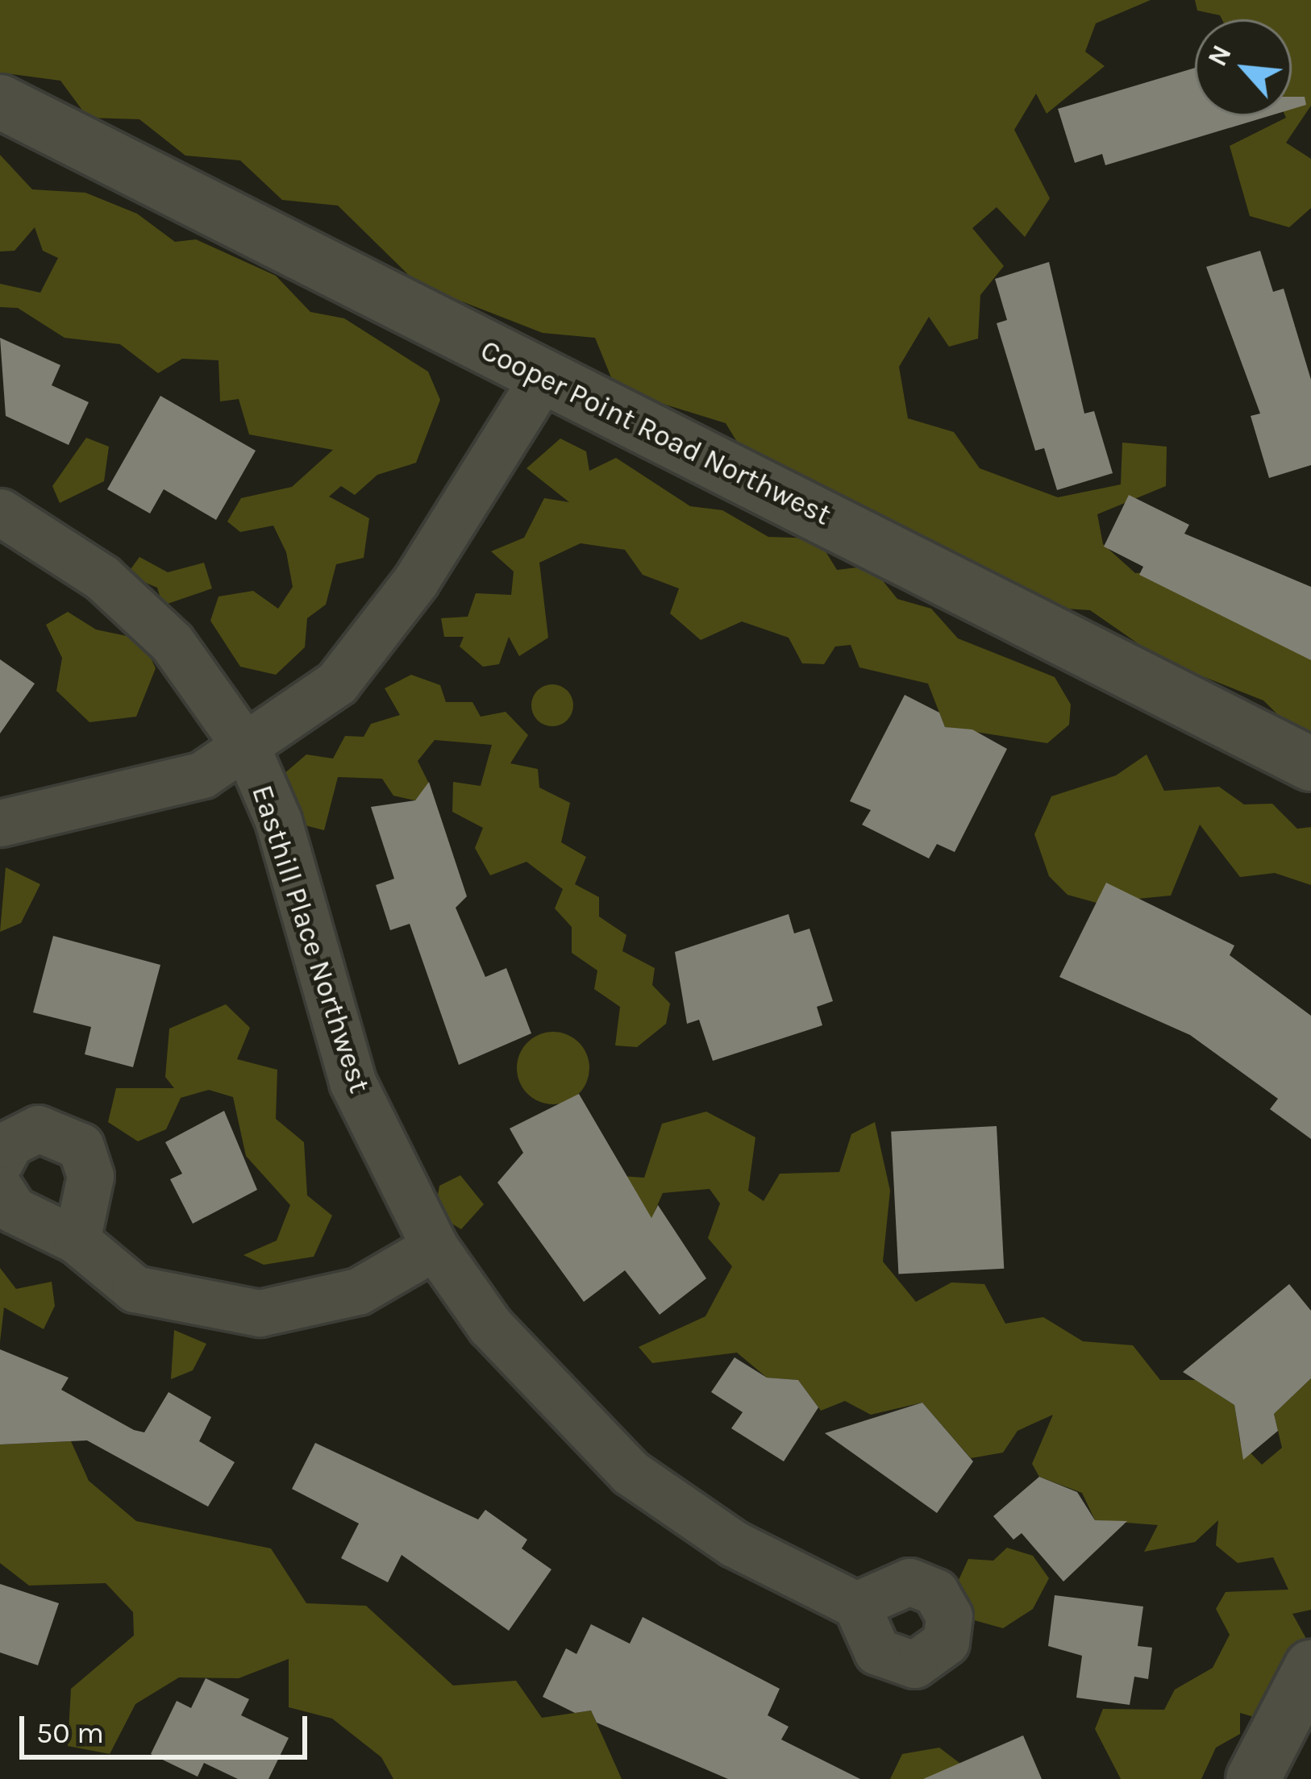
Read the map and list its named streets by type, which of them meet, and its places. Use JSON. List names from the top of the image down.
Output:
{
  "streets": {
    "main road": ["Cooper Point Road Northwest"],
    "street": ["Easthill Place Northwest"]
  },
  "scale_bar": "50 m",
  "north": "top left"
}
